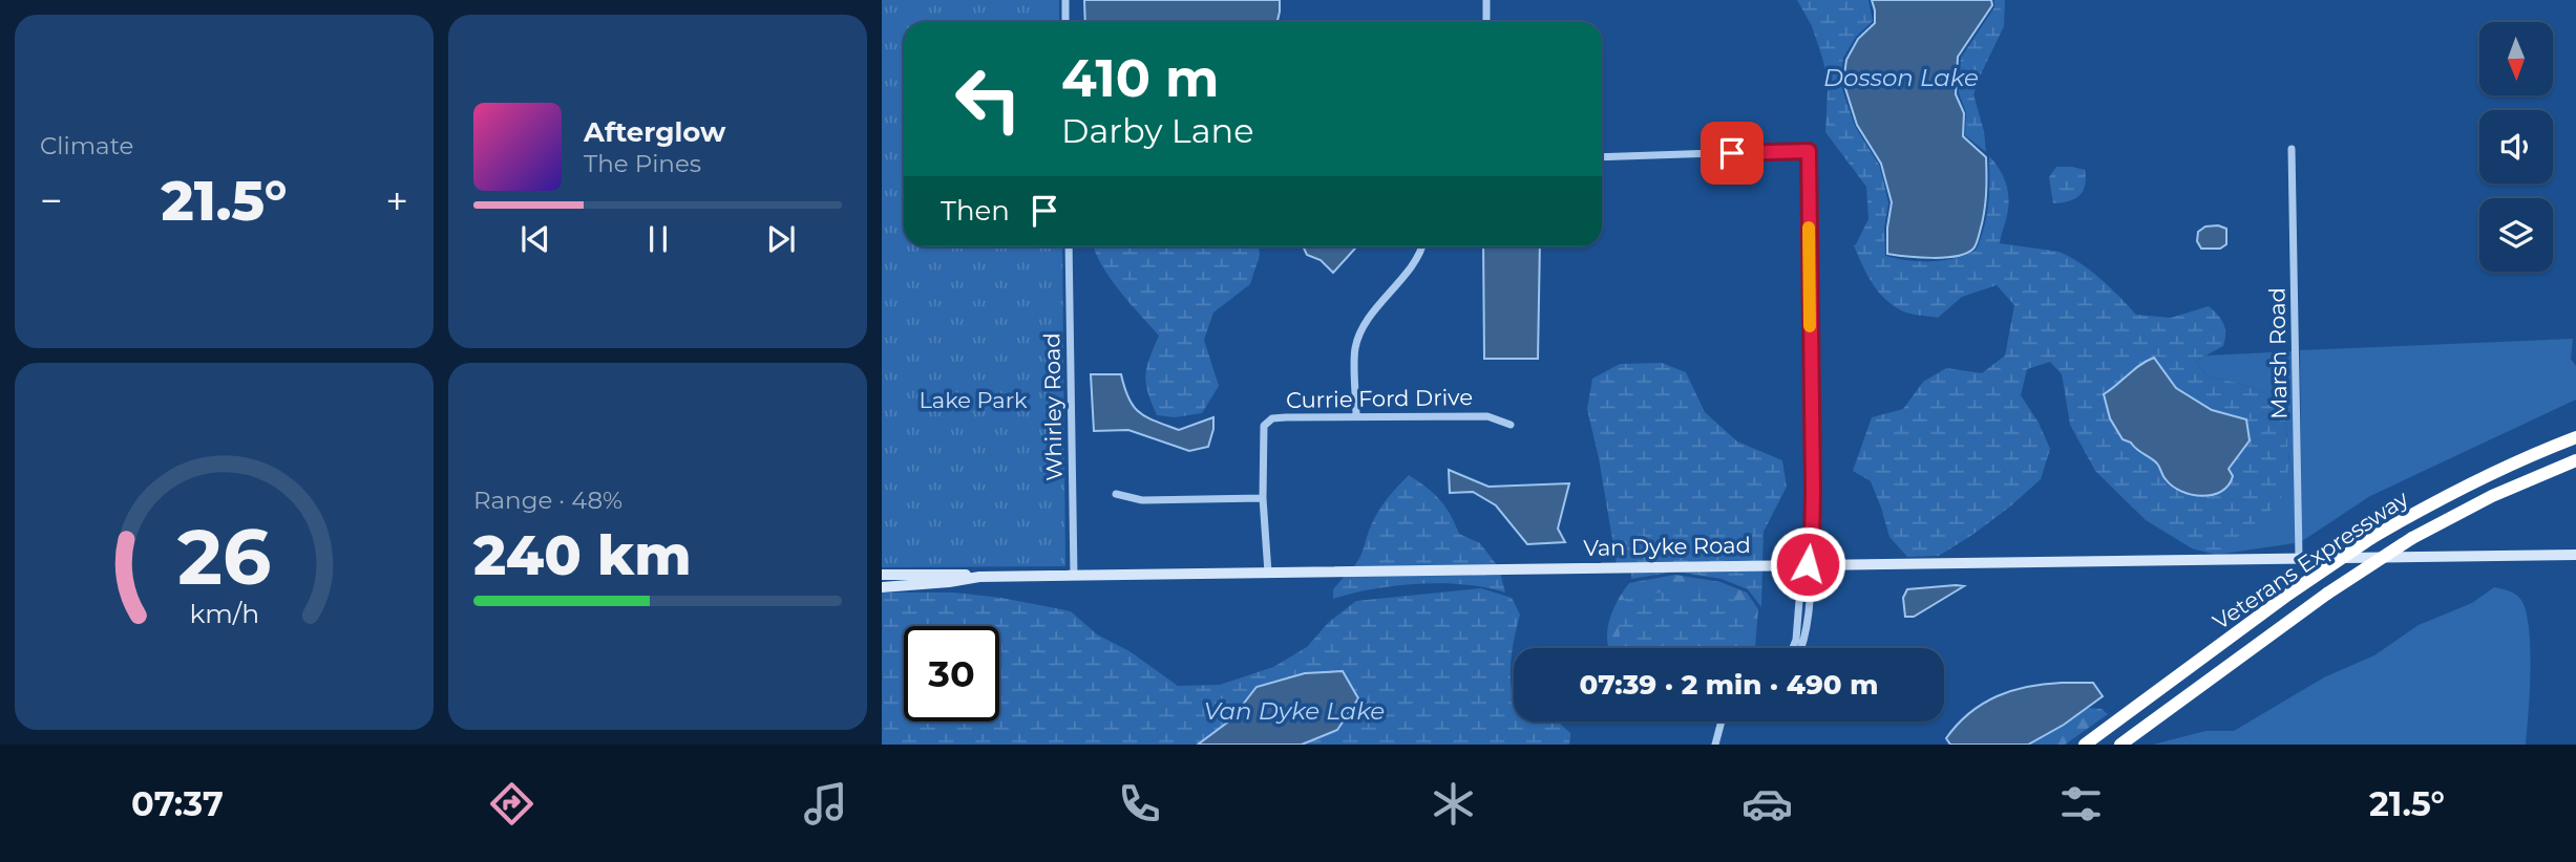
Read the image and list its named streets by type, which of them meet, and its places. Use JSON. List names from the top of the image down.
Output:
{
  "streets": {
    "highway": ["Veterans Expressway"],
    "main road": ["Van Dyke Road"],
    "street": ["Marsh Road", "Currie Ford Drive", "Whirley Road"]
  },
  "crossings": [
    ["Marsh Road", "Van Dyke Road"],
    ["Currie Ford Drive", "Van Dyke Road"],
    ["Whirley Road", "Van Dyke Road"]
  ],
  "water": ["Dosson Lake", "Van Dyke Lake"],
  "parks": ["Lake Park"],
  "north": "bottom",
  "page": {
    "tile": [
      "Climate",
      ["Range · 48%", "240 km"]
    ],
    "turn": ["410 m", "Darby Lane"],
    "song": ["Afterglow", "The Pines"],
    "heat": ["−", "21.5°", "+"],
    "then": "Then",
    "limit": "30",
    "trip": "07:39 · 2 min · 490 m",
    "tabs": ["07:37", "21.5°"],
    "gauge": ["26", "km/h"]
  }
}
